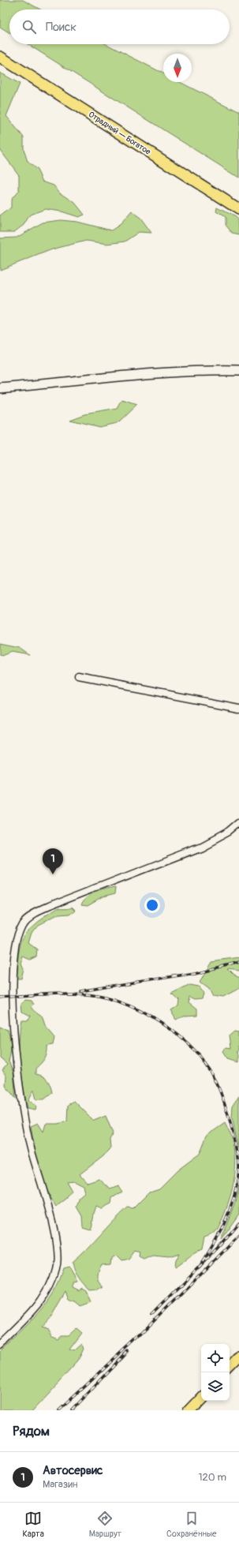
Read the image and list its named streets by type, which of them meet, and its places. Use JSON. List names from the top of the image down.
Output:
{
  "streets": {
    "main road": ["Отрадный — Богатое"]
  },
  "north": "bottom",
  "page": {
    "search": "Поиск",
    "pins": "1",
    "heading": "Рядом",
    "list": [
      {
        "mark": "1",
        "name": "Автосервис",
        "note": "Магазин",
        "value": "120 m"
      }
    ],
    "nav": ["Карта", "Маршрут", "Сохранённые"]
  }
}
